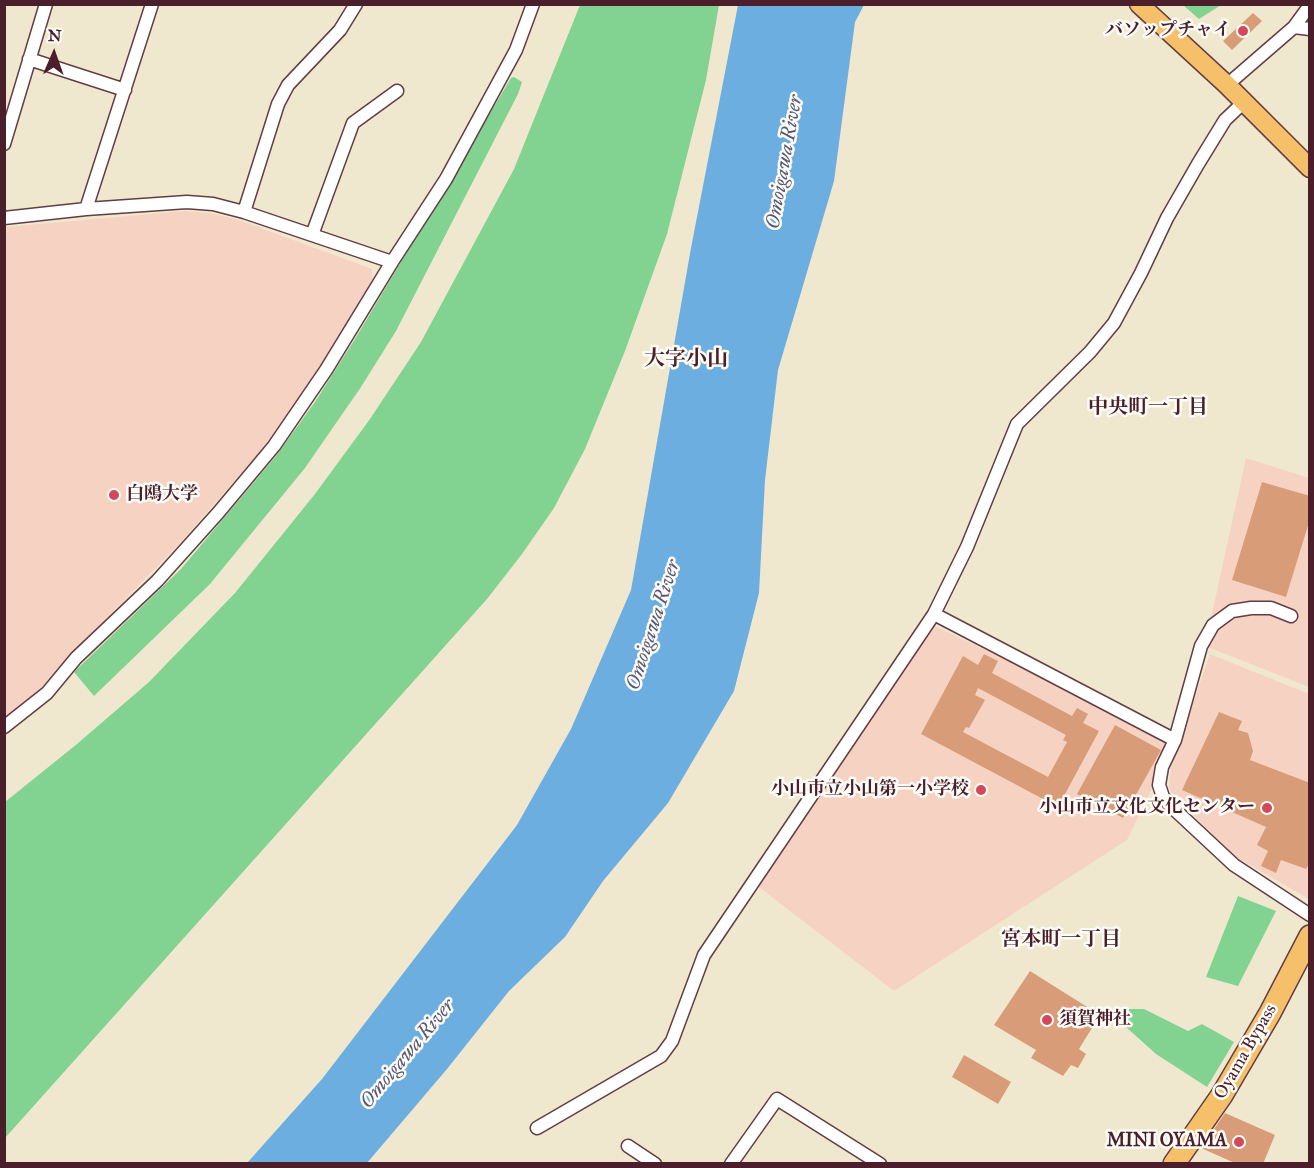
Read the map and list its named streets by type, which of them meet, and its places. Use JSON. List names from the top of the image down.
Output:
{
  "streets": {
    "highway": ["Oyama Bypass"]
  },
  "districts": ["大字小山", "中央町一丁目", "宮本町一丁目"],
  "water": ["Omoigawa River"],
  "places": [
    "バソップチャイ",
    "白鴎大学",
    "小山市立小山第一小学校",
    "小山市立文化文化センター",
    "須賀神社",
    "MINI OYAMA"
  ],
  "north": "top"
}
